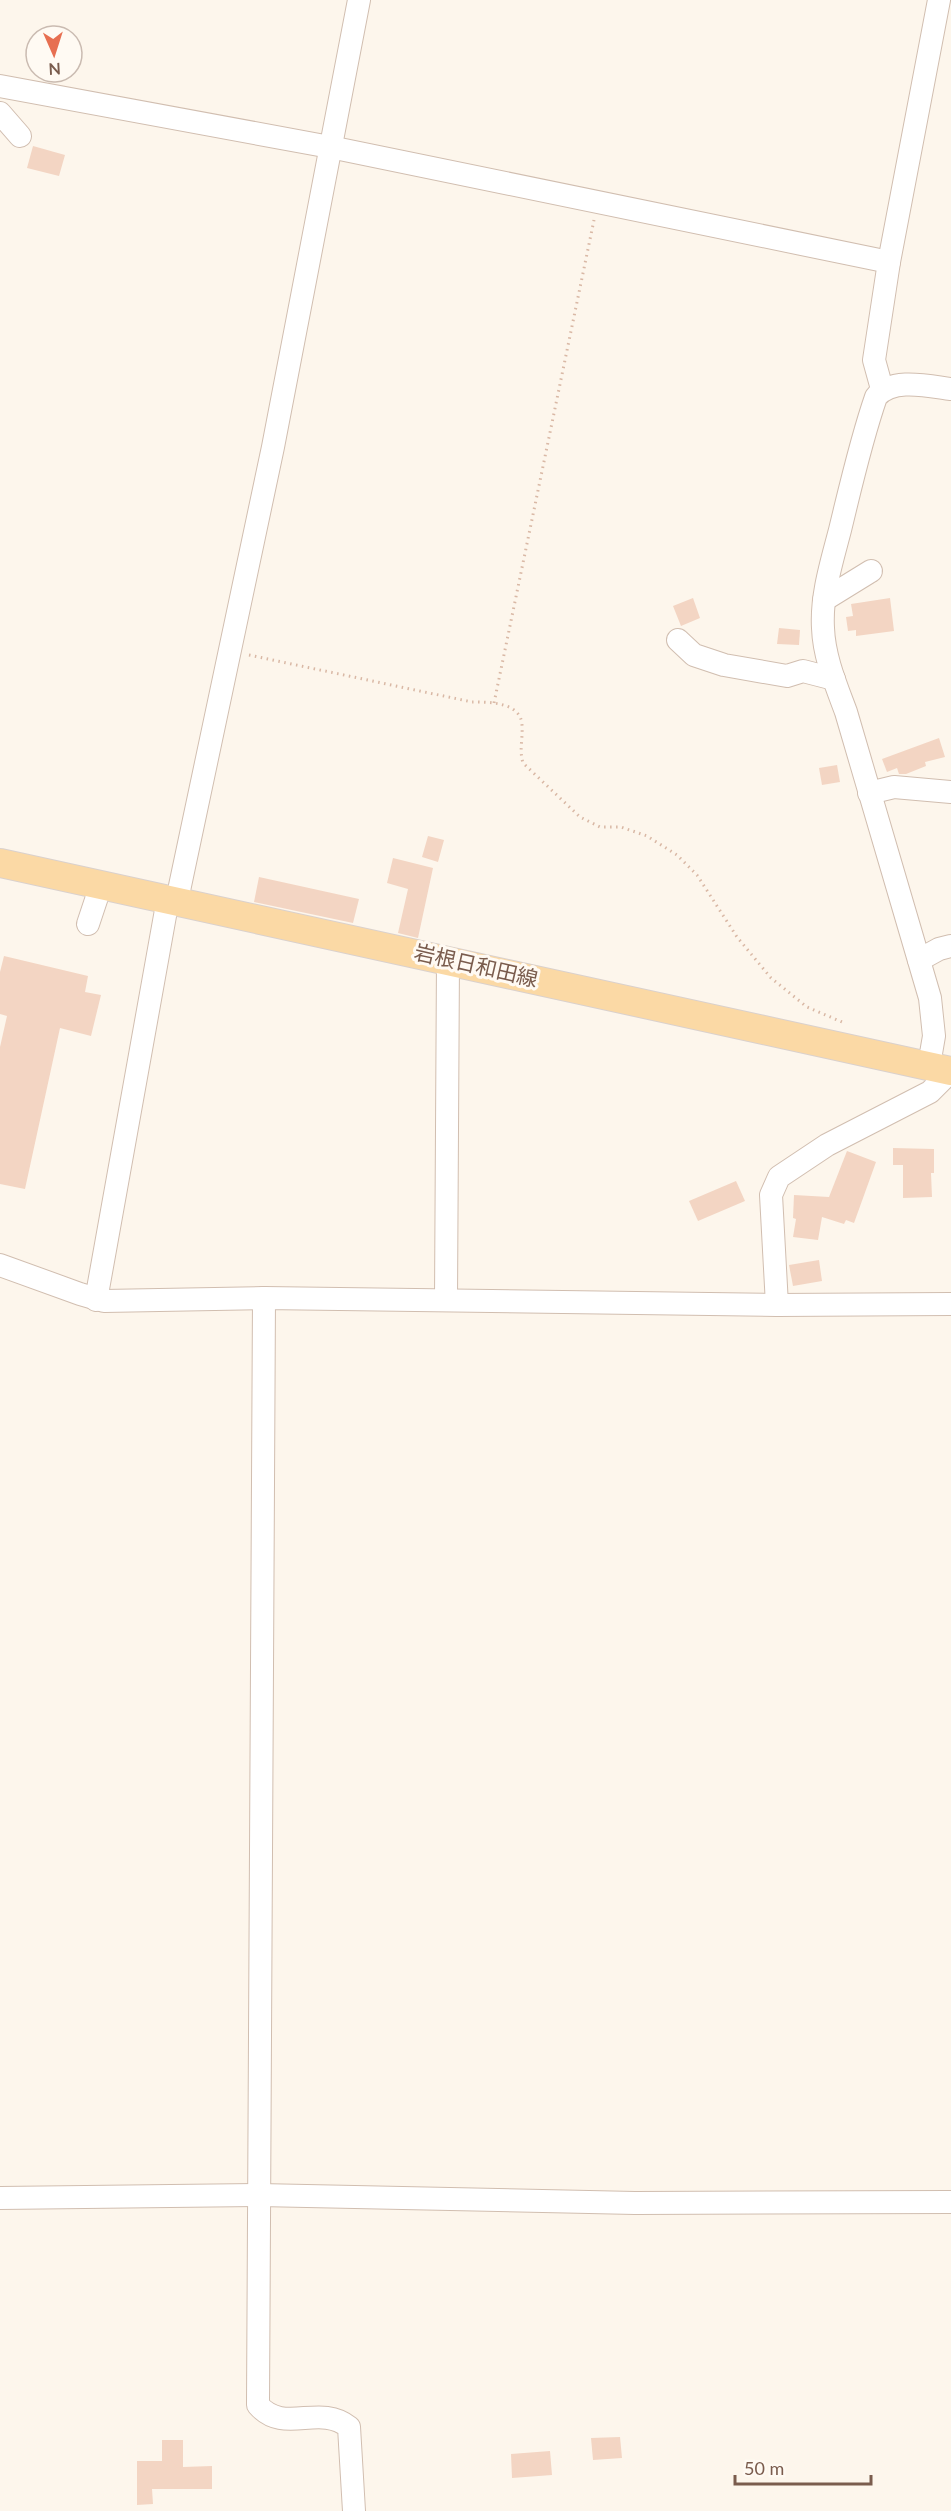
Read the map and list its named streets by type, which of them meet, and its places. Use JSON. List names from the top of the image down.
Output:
{
  "streets": {
    "main road": ["岩根日和田線"]
  },
  "scale_bar": "50 m",
  "north": "bottom"
}
